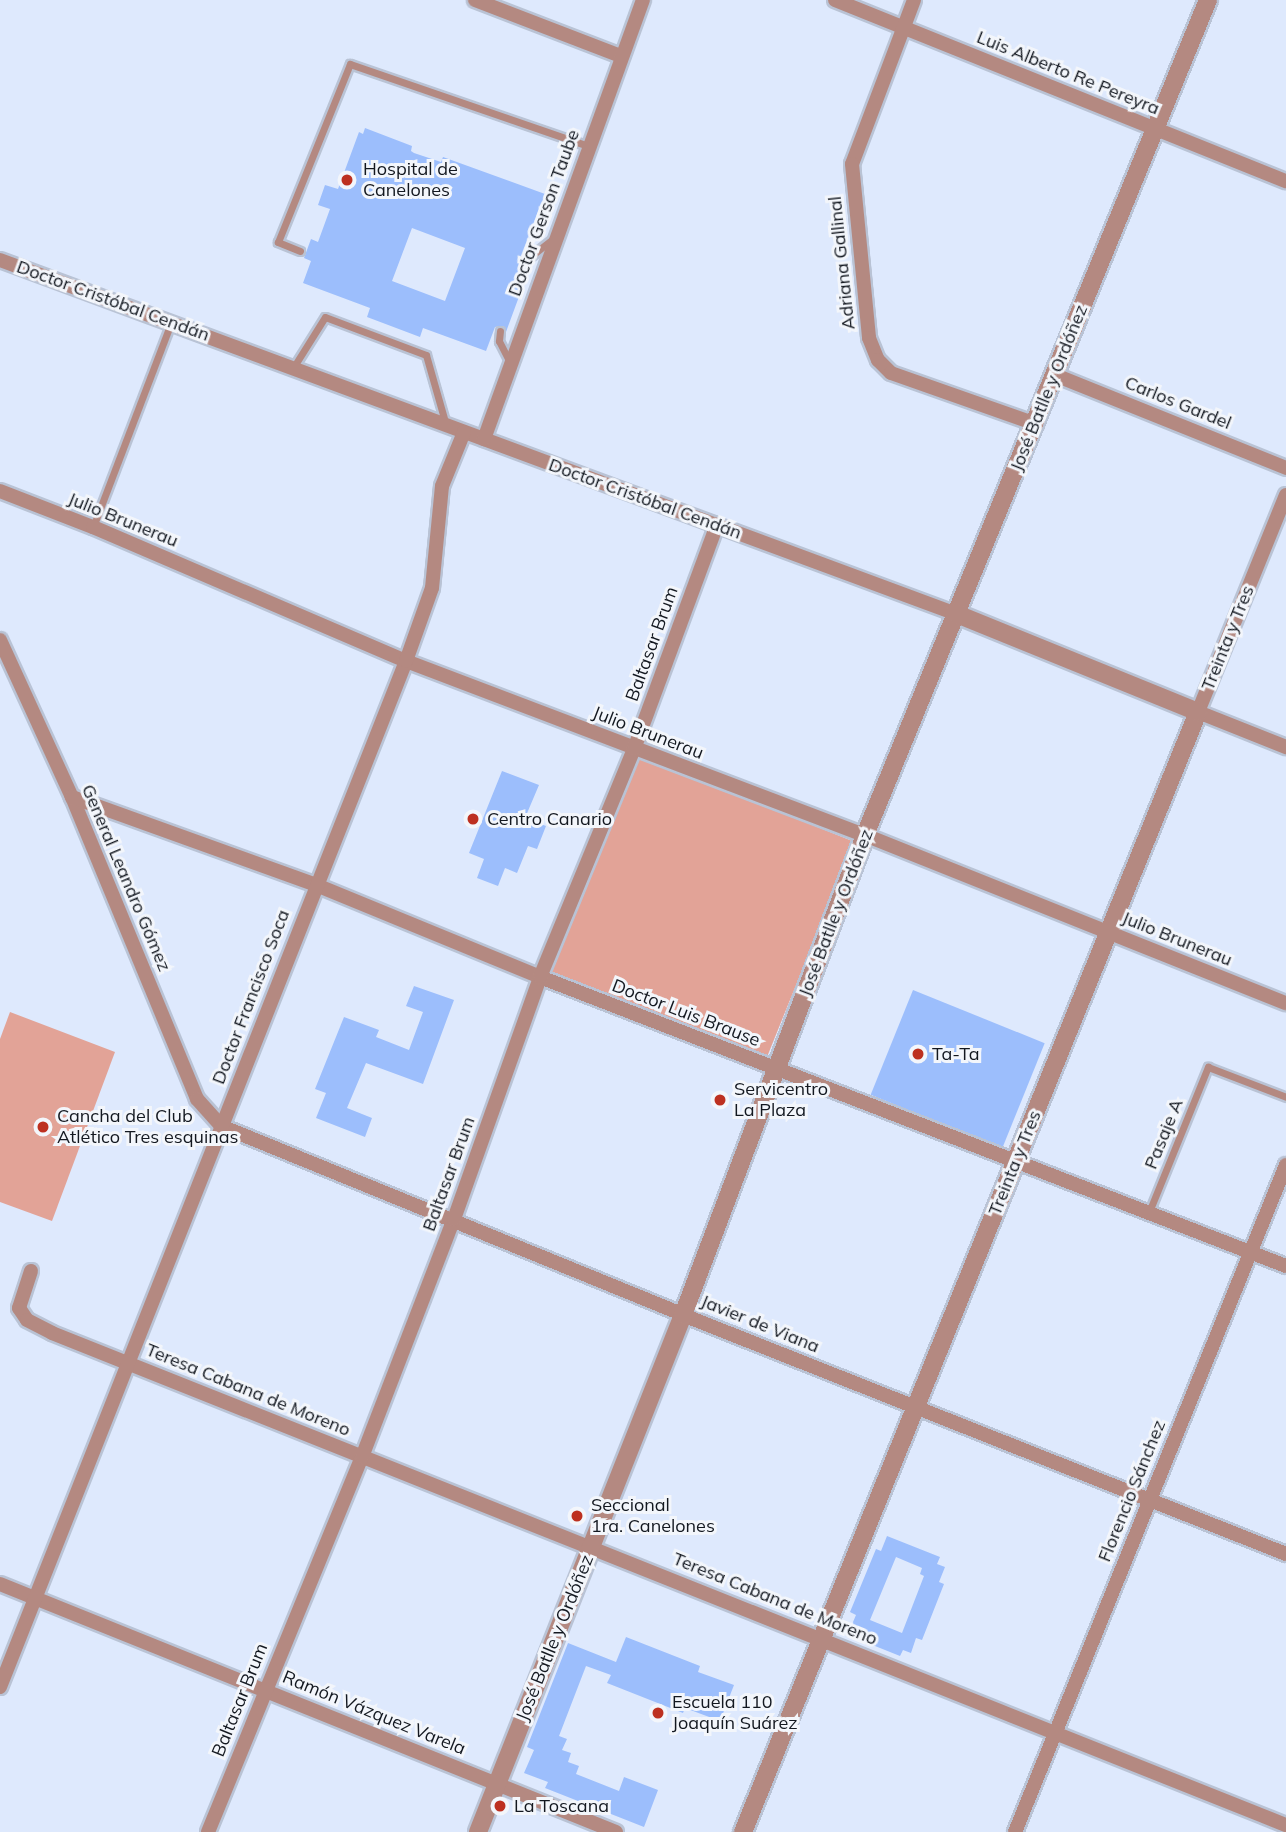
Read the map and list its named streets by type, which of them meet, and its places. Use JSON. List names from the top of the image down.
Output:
{
  "streets": {
    "street": [
      "Luis Alberto Re Pereyra",
      "Doctor Gerson Taube",
      "Adriana Gallinal",
      "Doctor Cristóbal Cendán",
      "José Batlle y Ordóñez",
      "Carlos Gardel",
      "Julio Brunerau",
      "Treinta y Tres",
      "Baltasar Brum",
      "General Leandro Gómez",
      "Doctor Francisco Soca",
      "Doctor Luis Brause",
      "Javier de Viana",
      "Teresa Cabana de Moreno",
      "Florencio Sánchez",
      "Ramón Vázquez Varela"
    ],
    "lane": ["Pasaje A"]
  },
  "crossings": [
    ["Luis Alberto Re Pereyra", "Adriana Gallinal"],
    ["Luis Alberto Re Pereyra", "José Batlle y Ordóñez"],
    ["Doctor Gerson Taube", "Doctor Cristóbal Cendán"],
    ["Adriana Gallinal", "José Batlle y Ordóñez"],
    ["Doctor Cristóbal Cendán", "José Batlle y Ordóñez"],
    ["Doctor Cristóbal Cendán", "Treinta y Tres"],
    ["Doctor Cristóbal Cendán", "Baltasar Brum"],
    ["Doctor Cristóbal Cendán", "Doctor Francisco Soca"],
    ["José Batlle y Ordóñez", "Carlos Gardel"],
    ["José Batlle y Ordóñez", "Julio Brunerau"],
    ["José Batlle y Ordóñez", "Doctor Luis Brause"],
    ["José Batlle y Ordóñez", "Javier de Viana"],
    ["José Batlle y Ordóñez", "Teresa Cabana de Moreno"],
    ["José Batlle y Ordóñez", "Ramón Vázquez Varela"],
    ["Julio Brunerau", "Treinta y Tres"],
    ["Julio Brunerau", "Baltasar Brum"],
    ["Julio Brunerau", "Doctor Francisco Soca"],
    ["Treinta y Tres", "Doctor Luis Brause"],
    ["Treinta y Tres", "Javier de Viana"],
    ["Treinta y Tres", "Teresa Cabana de Moreno"],
    ["Baltasar Brum", "Doctor Luis Brause"],
    ["Baltasar Brum", "Javier de Viana"],
    ["Baltasar Brum", "Teresa Cabana de Moreno"],
    ["Baltasar Brum", "Ramón Vázquez Varela"],
    ["General Leandro Gómez", "Doctor Francisco Soca"],
    ["General Leandro Gómez", "Doctor Luis Brause"],
    ["General Leandro Gómez", "Javier de Viana"],
    ["Doctor Francisco Soca", "Doctor Luis Brause"],
    ["Doctor Francisco Soca", "Javier de Viana"],
    ["Doctor Francisco Soca", "Teresa Cabana de Moreno"],
    ["Doctor Francisco Soca", "Ramón Vázquez Varela"],
    ["Doctor Luis Brause", "Pasaje A"],
    ["Doctor Luis Brause", "Florencio Sánchez"],
    ["Javier de Viana", "Florencio Sánchez"],
    ["Teresa Cabana de Moreno", "Florencio Sánchez"]
  ],
  "places": [
    "Hospital de Canelones",
    "Centro Canario",
    "Ta-Ta",
    "Servicentro La Plaza",
    "Cancha del Club Atlético Tres esquinas",
    "Seccional 1ra. Canelones",
    "Escuela 110 Joaquín Suárez",
    "La Toscana"
  ]
}
